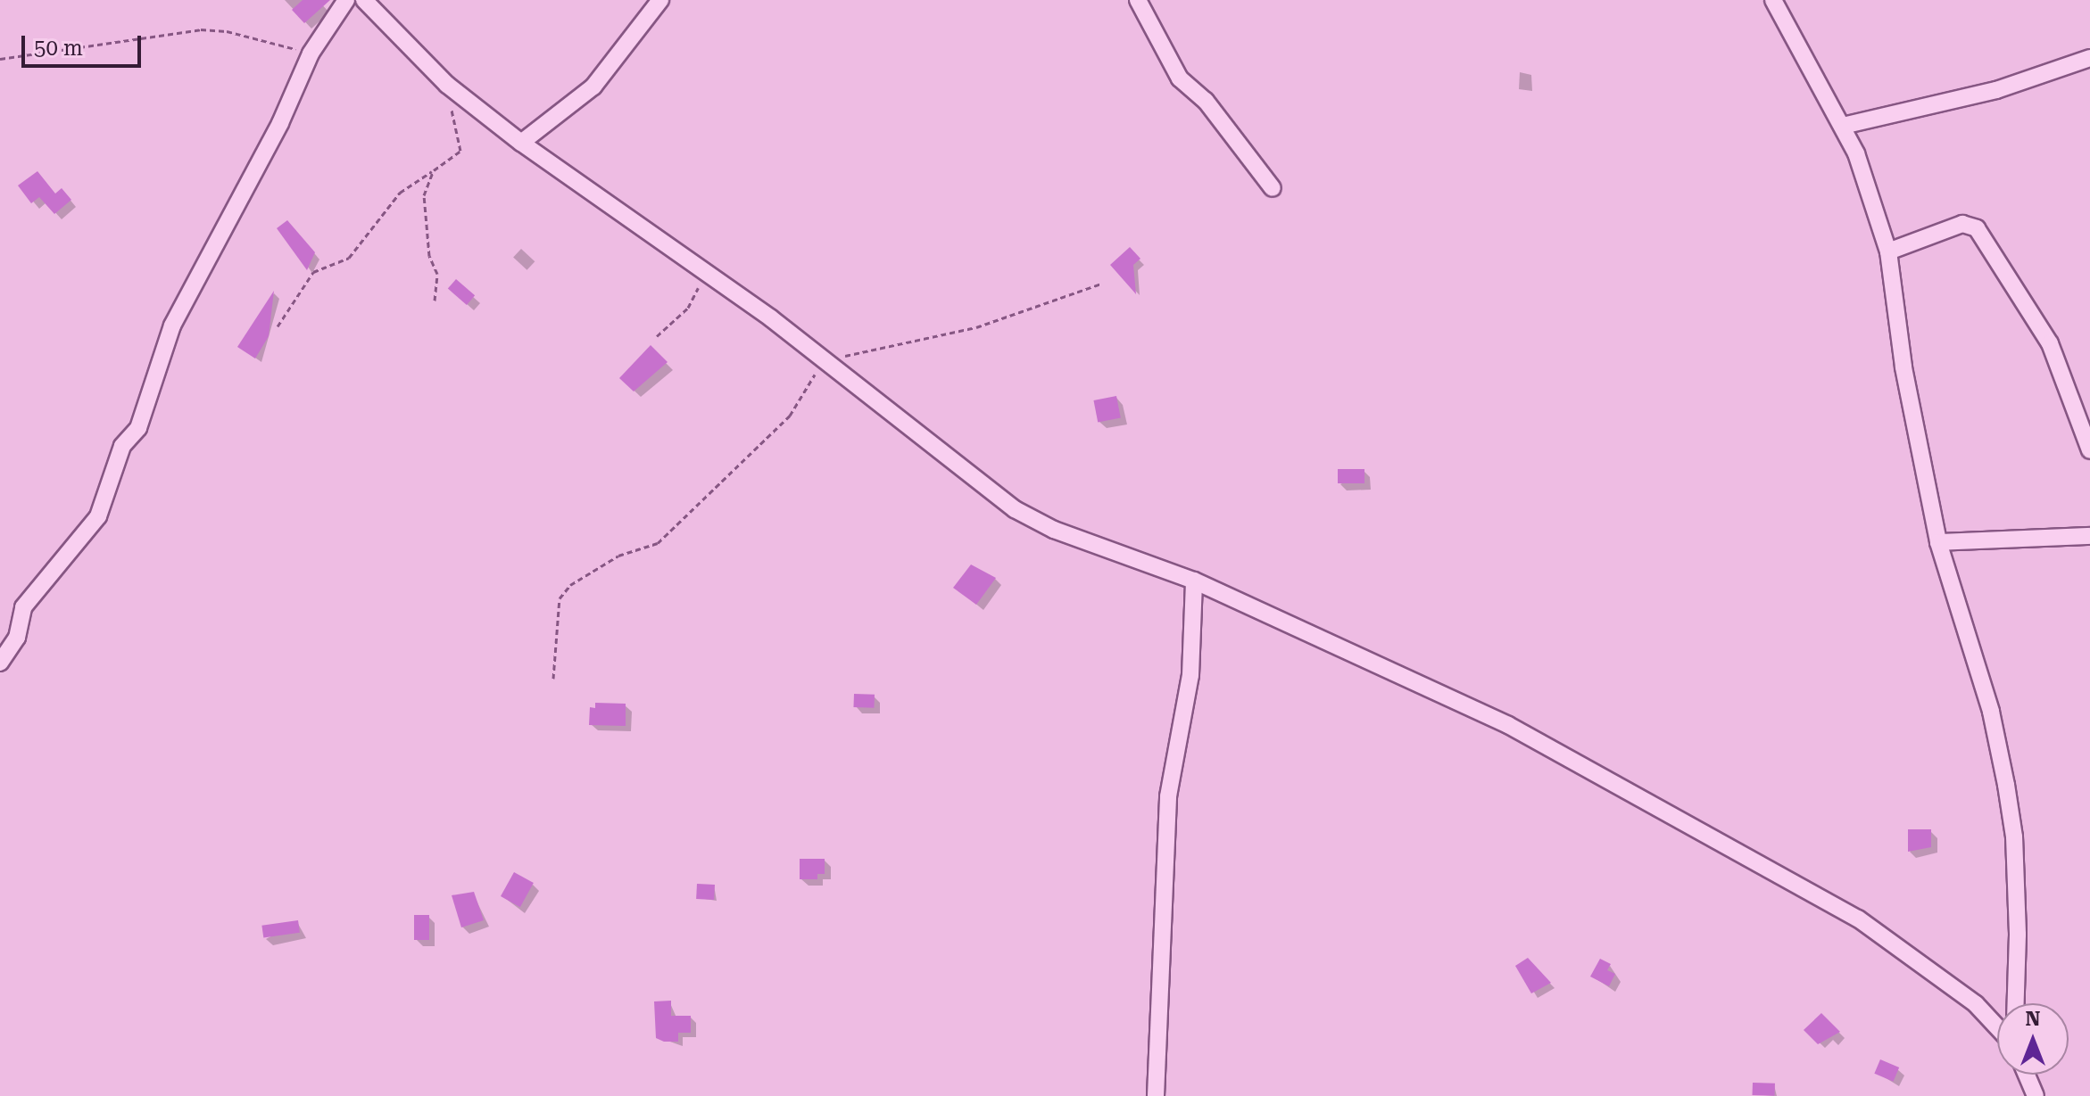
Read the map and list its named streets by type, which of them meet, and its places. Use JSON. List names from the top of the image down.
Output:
{
  "scale_bar": "50 m",
  "north": "top"
}
